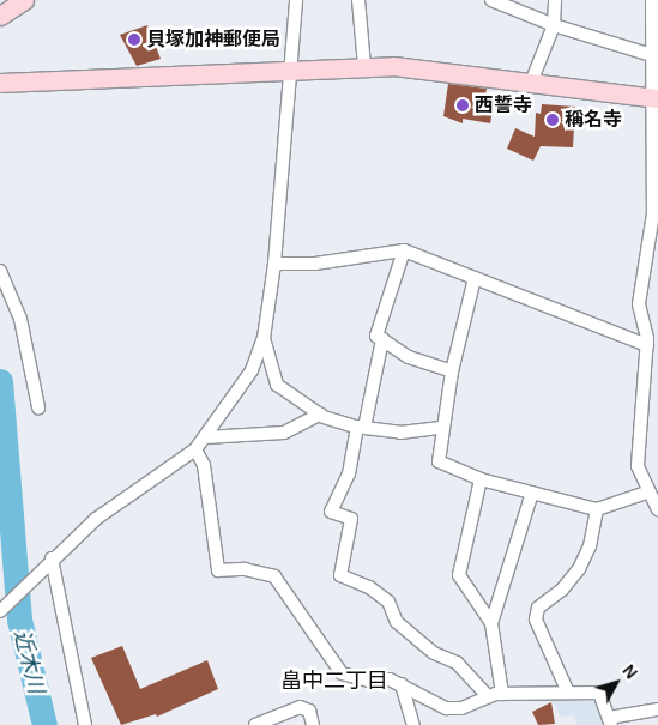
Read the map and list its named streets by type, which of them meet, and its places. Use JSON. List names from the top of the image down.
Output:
{
  "districts": ["畠中二丁目"],
  "water": ["近木川"],
  "places": ["貝塚加神郵便局", "西誓寺", "稱名寺"],
  "north": "top right"
}
